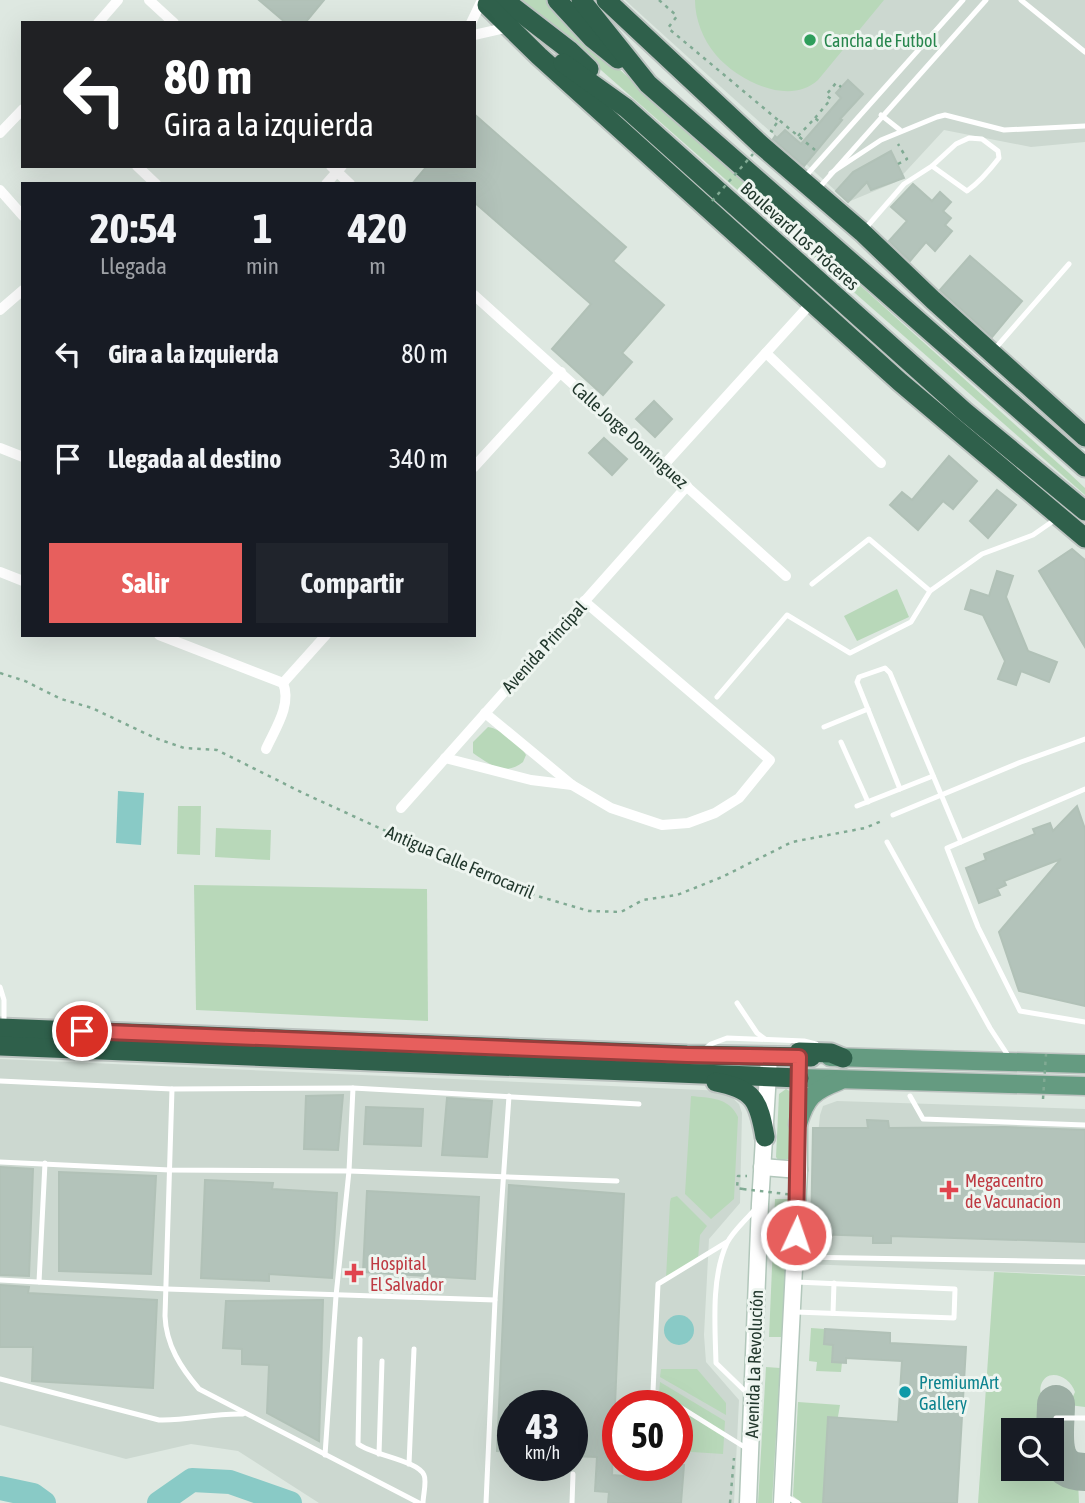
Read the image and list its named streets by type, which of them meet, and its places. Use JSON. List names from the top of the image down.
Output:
{
  "streets": {
    "highway": ["Boulevard Los Próceres"],
    "main road": ["Avenida La Revolución"],
    "street": ["Calle Jorge Domínguez", "Avenida Principal"],
    "path": ["Antigua Calle Ferrocarril"]
  },
  "crossings": [
    ["Calle Jorge Domínguez", "Avenida Principal"]
  ],
  "places": {
    "other": ["Cancha de Futbol", "PremiumArt Gallery"],
    "health": ["Megacentro de Vacunacion", "Hospital El Salvador"]
  },
  "page": {
    "turn": ["80 m", "Gira a la izquierda"],
    "eta": [
      "20:54",
      "Llegada",
      "1",
      "min",
      "420",
      "m"
    ],
    "list": [
      {
        "name": "Gira a la izquierda",
        "value": "80 m"
      },
      {
        "name": "Llegada al destino",
        "value": "340 m"
      }
    ],
    "buttons": ["Salir", "Compartir"],
    "speed": "43 km/h",
    "limit": "50"
  }
}
